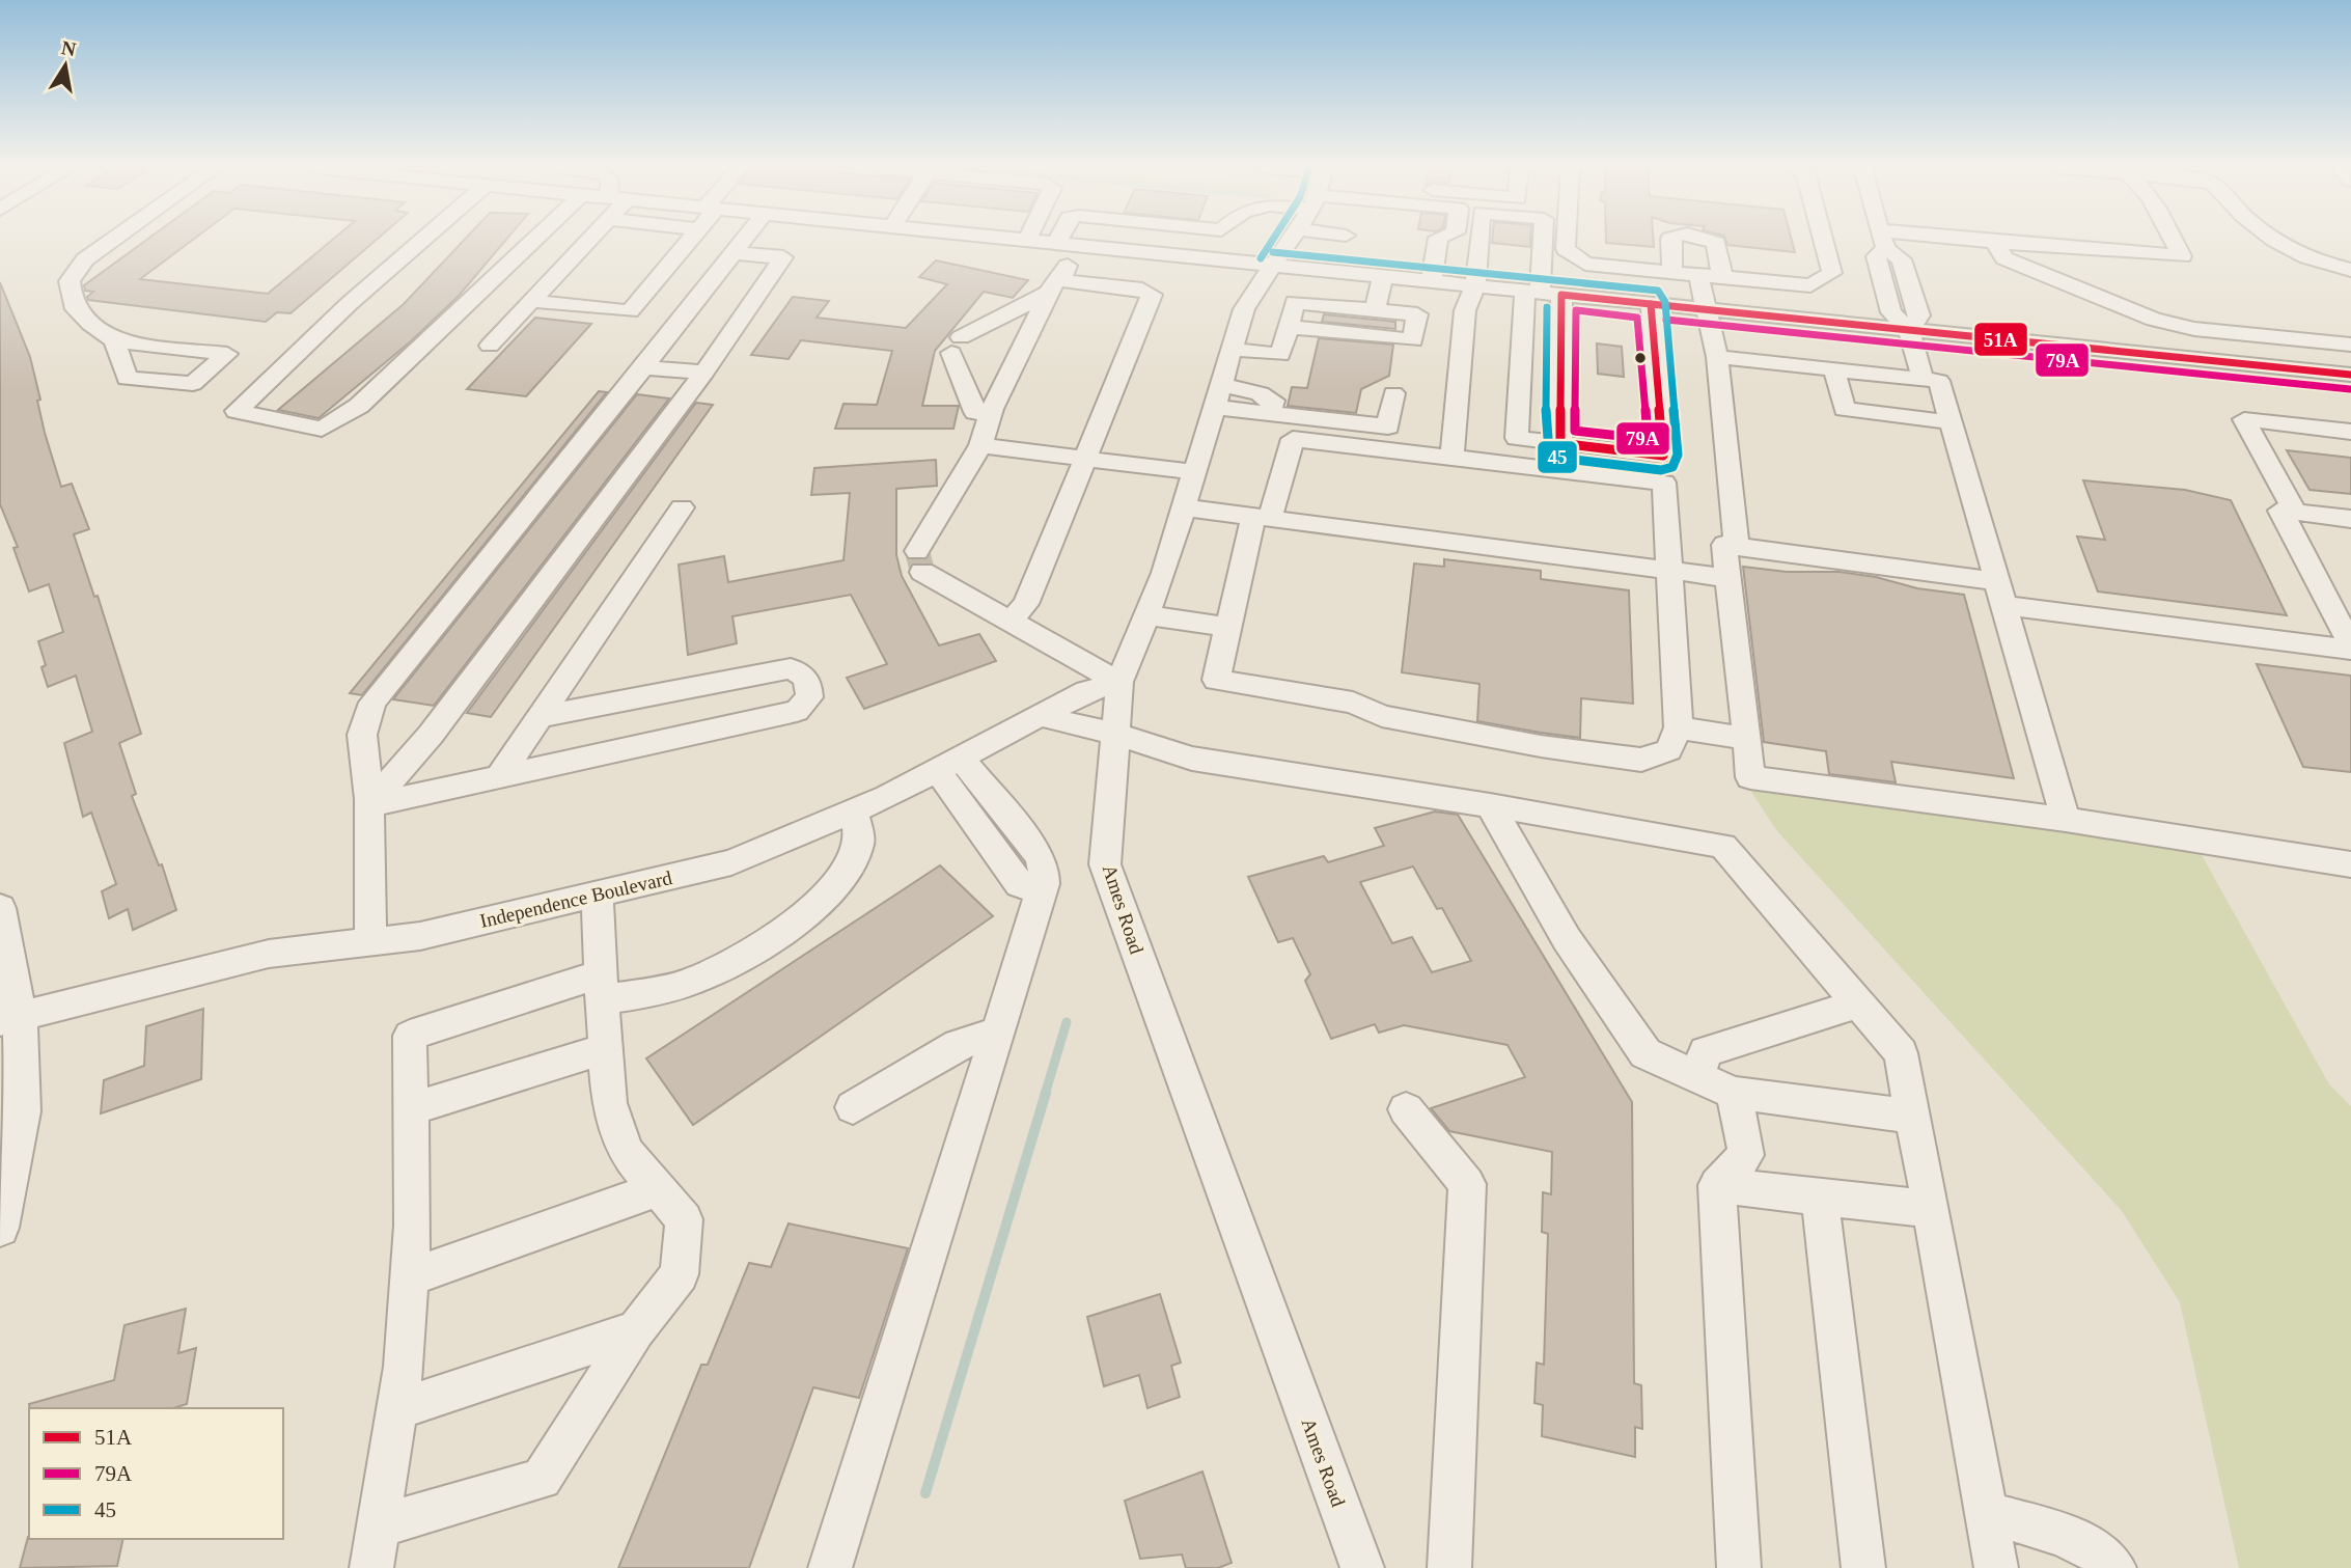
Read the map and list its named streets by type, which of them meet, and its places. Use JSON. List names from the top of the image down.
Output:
{
  "streets": {
    "street": ["Independence Boulevard", "Ames Road"]
  },
  "crossings": [
    ["Independence Boulevard", "Ames Road"]
  ],
  "lines": ["transit line 45", "transit line 51A", "transit line 79A"],
  "legend": ["51A", "79A", "45"],
  "north": "top"
}
